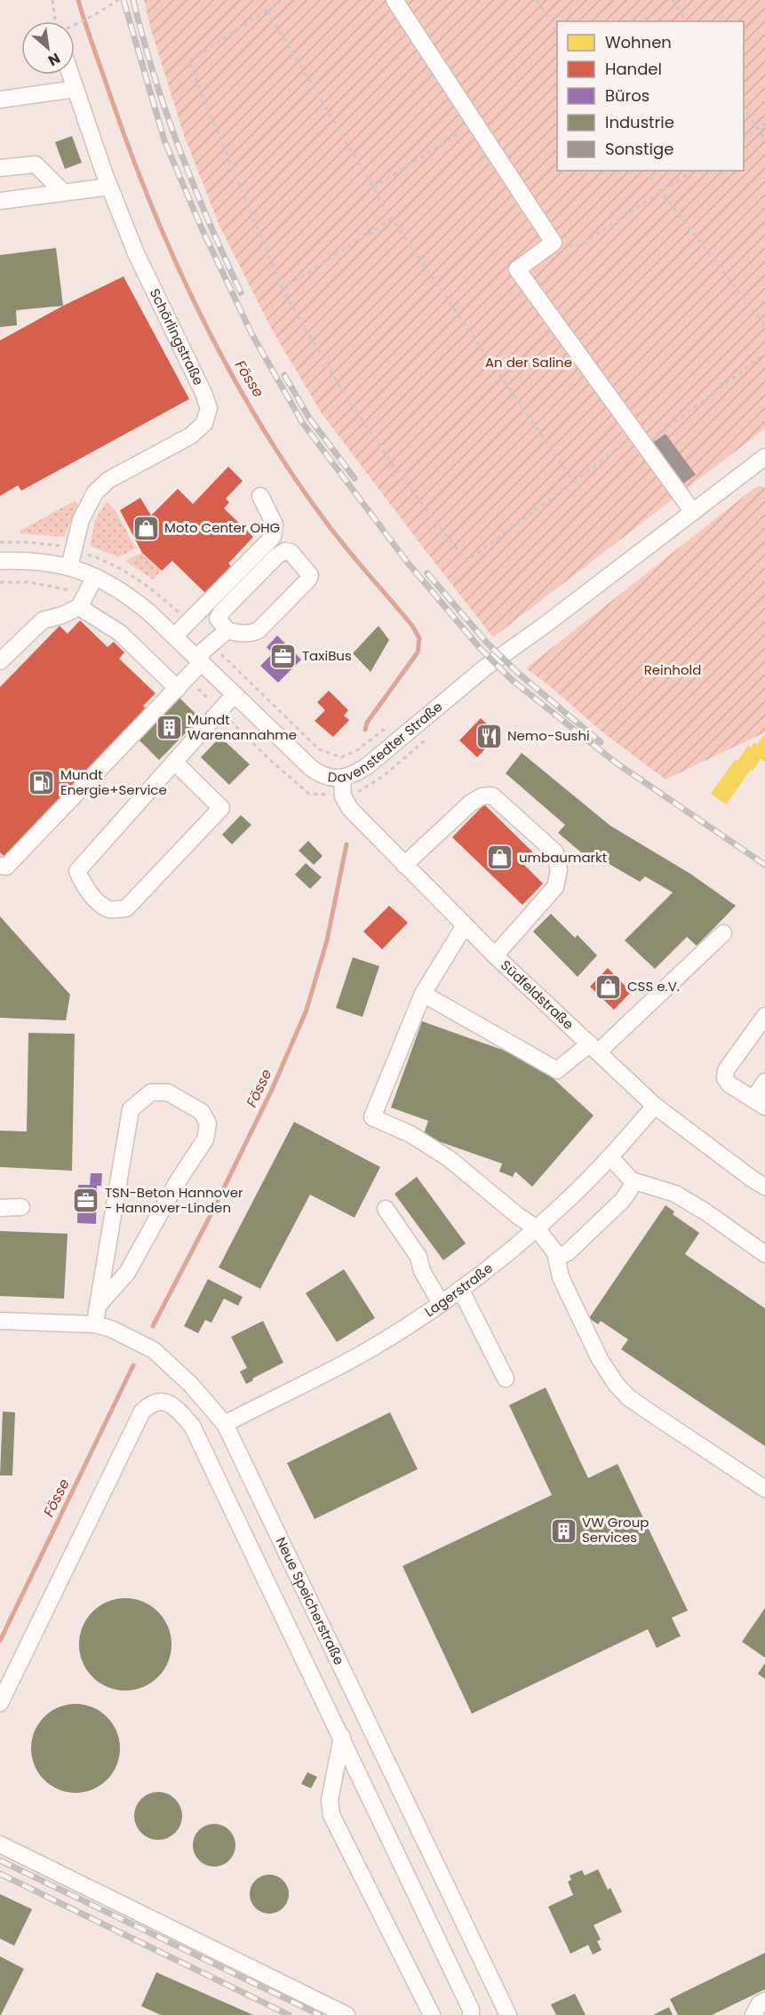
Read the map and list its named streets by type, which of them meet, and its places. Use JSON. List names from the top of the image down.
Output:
{
  "streets": {
    "street": [
      "Schörlingstraße",
      "Davenstedter Straße",
      "Südfeldstraße",
      "Lagerstraße",
      "Neue Speicherstraße"
    ]
  },
  "crossings": [
    ["Schörlingstraße", "Davenstedter Straße"],
    ["Davenstedter Straße", "Südfeldstraße"],
    ["Südfeldstraße", "Lagerstraße"],
    ["Lagerstraße", "Neue Speicherstraße"]
  ],
  "water": ["Fösse"],
  "parks": ["An der Saline", "Reinhold"],
  "places": {
    "shop": ["Moto Center OHG", "umbaumarkt", "CSS e.V."],
    "office": ["TaxiBus", "TSN-Beton Hannover - Hannover-Linden"],
    "building": ["Mundt Warenannahme", "VW Group Services"],
    "restaurant": ["Nemo-Sushi"],
    "fuel station": ["Mundt Energie+Service"]
  },
  "legend": [
    "Wohnen",
    "Handel",
    "Büros",
    "Industrie",
    "Sonstige"
  ],
  "north": "bottom right"
}
